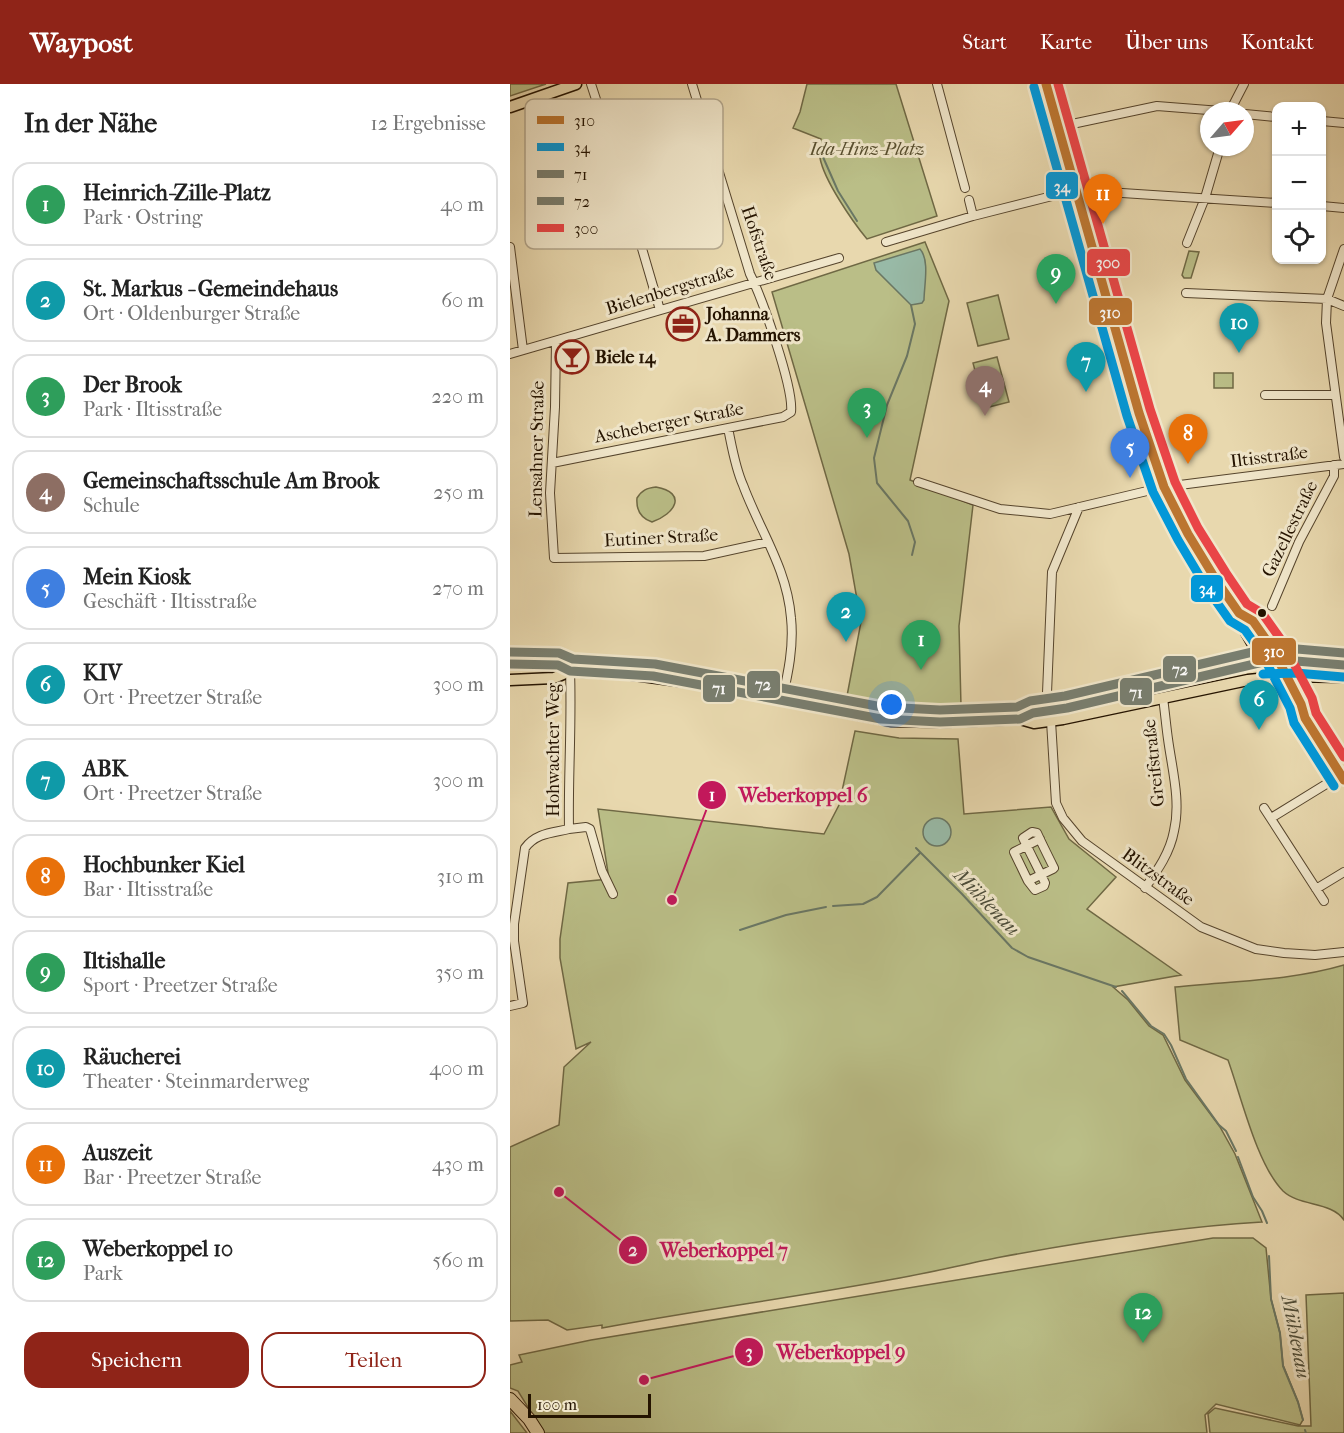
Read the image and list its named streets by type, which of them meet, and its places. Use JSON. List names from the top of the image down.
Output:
{
  "streets": {
    "street": [
      "Hofstraße",
      "Bielenbergstraße",
      "Ascheberger Straße",
      "Lensahner Straße",
      "Iltisstraße",
      "Gazellestraße",
      "Eutiner Straße",
      "Hohwachter Weg",
      "Greifstraße",
      "Blitzstraße"
    ]
  },
  "crossings": [
    ["Hofstraße", "Bielenbergstraße"],
    ["Hofstraße", "Ascheberger Straße"],
    ["Bielenbergstraße", "Lensahner Straße"],
    ["Ascheberger Straße", "Lensahner Straße"],
    ["Lensahner Straße", "Eutiner Straße"],
    ["Iltisstraße", "Gazellestraße"],
    ["Iltisstraße", "Blitzstraße"],
    ["Greifstraße", "Blitzstraße"]
  ],
  "water": ["Mühlenau"],
  "parks": ["Ida-Hinz-Platz"],
  "places": {
    "office": ["Johanna A. Dammers"],
    "bar": ["Biele 14"],
    "other": ["Weberkoppel 6", "Weberkoppel 7", "Weberkoppel 9"]
  },
  "lines": [
    "transit line 310",
    "transit line 300",
    "transit line 34",
    "transit line 72",
    "transit line 71"
  ],
  "legend": [
    "310",
    "34",
    "71",
    "72",
    "300"
  ],
  "scale_bar": "100 m",
  "north": "top right",
  "page": {
    "header": "Waypost",
    "nav": [
      "Start",
      "Karte",
      "Über uns",
      "Kontakt"
    ],
    "heading": ["In der Nähe", "12 Ergebnisse"],
    "map_buttons": ["+", "−"],
    "list": [
      {
        "mark": "1",
        "name": "Heinrich-Zille-Platz",
        "note": "Park · Ostring",
        "value": "40 m"
      },
      {
        "mark": "2",
        "name": "St. Markus - Gemeindehaus",
        "note": "Ort · Oldenburger Straße",
        "value": "60 m"
      },
      {
        "mark": "3",
        "name": "Der Brook",
        "note": "Park · Iltisstraße",
        "value": "220 m"
      },
      {
        "mark": "4",
        "name": "Gemeinschaftsschule Am Brook",
        "note": "Schule",
        "value": "250 m"
      },
      {
        "mark": "5",
        "name": "Mein Kiosk",
        "note": "Geschäft · Iltisstraße",
        "value": "270 m"
      },
      {
        "mark": "6",
        "name": "KIV",
        "note": "Ort · Preetzer Straße",
        "value": "300 m"
      },
      {
        "mark": "7",
        "name": "ABK",
        "note": "Ort · Preetzer Straße",
        "value": "300 m"
      },
      {
        "mark": "8",
        "name": "Hochbunker Kiel",
        "note": "Bar · Iltisstraße",
        "value": "310 m"
      },
      {
        "mark": "9",
        "name": "Iltishalle",
        "note": "Sport · Preetzer Straße",
        "value": "350 m"
      },
      {
        "mark": "10",
        "name": "Räucherei",
        "note": "Theater · Steinmarderweg",
        "value": "400 m"
      },
      {
        "mark": "11",
        "name": "Auszeit",
        "note": "Bar · Preetzer Straße",
        "value": "430 m"
      },
      {
        "mark": "12",
        "name": "Weberkoppel 10",
        "note": "Park",
        "value": "560 m"
      }
    ],
    "pins": [
      "11",
      "9",
      "10",
      "7",
      "4",
      "3",
      "8",
      "5",
      "2",
      "1",
      "6",
      "12"
    ],
    "buttons": ["Speichern", "Teilen"],
    "scale": "100 m"
  }
}
